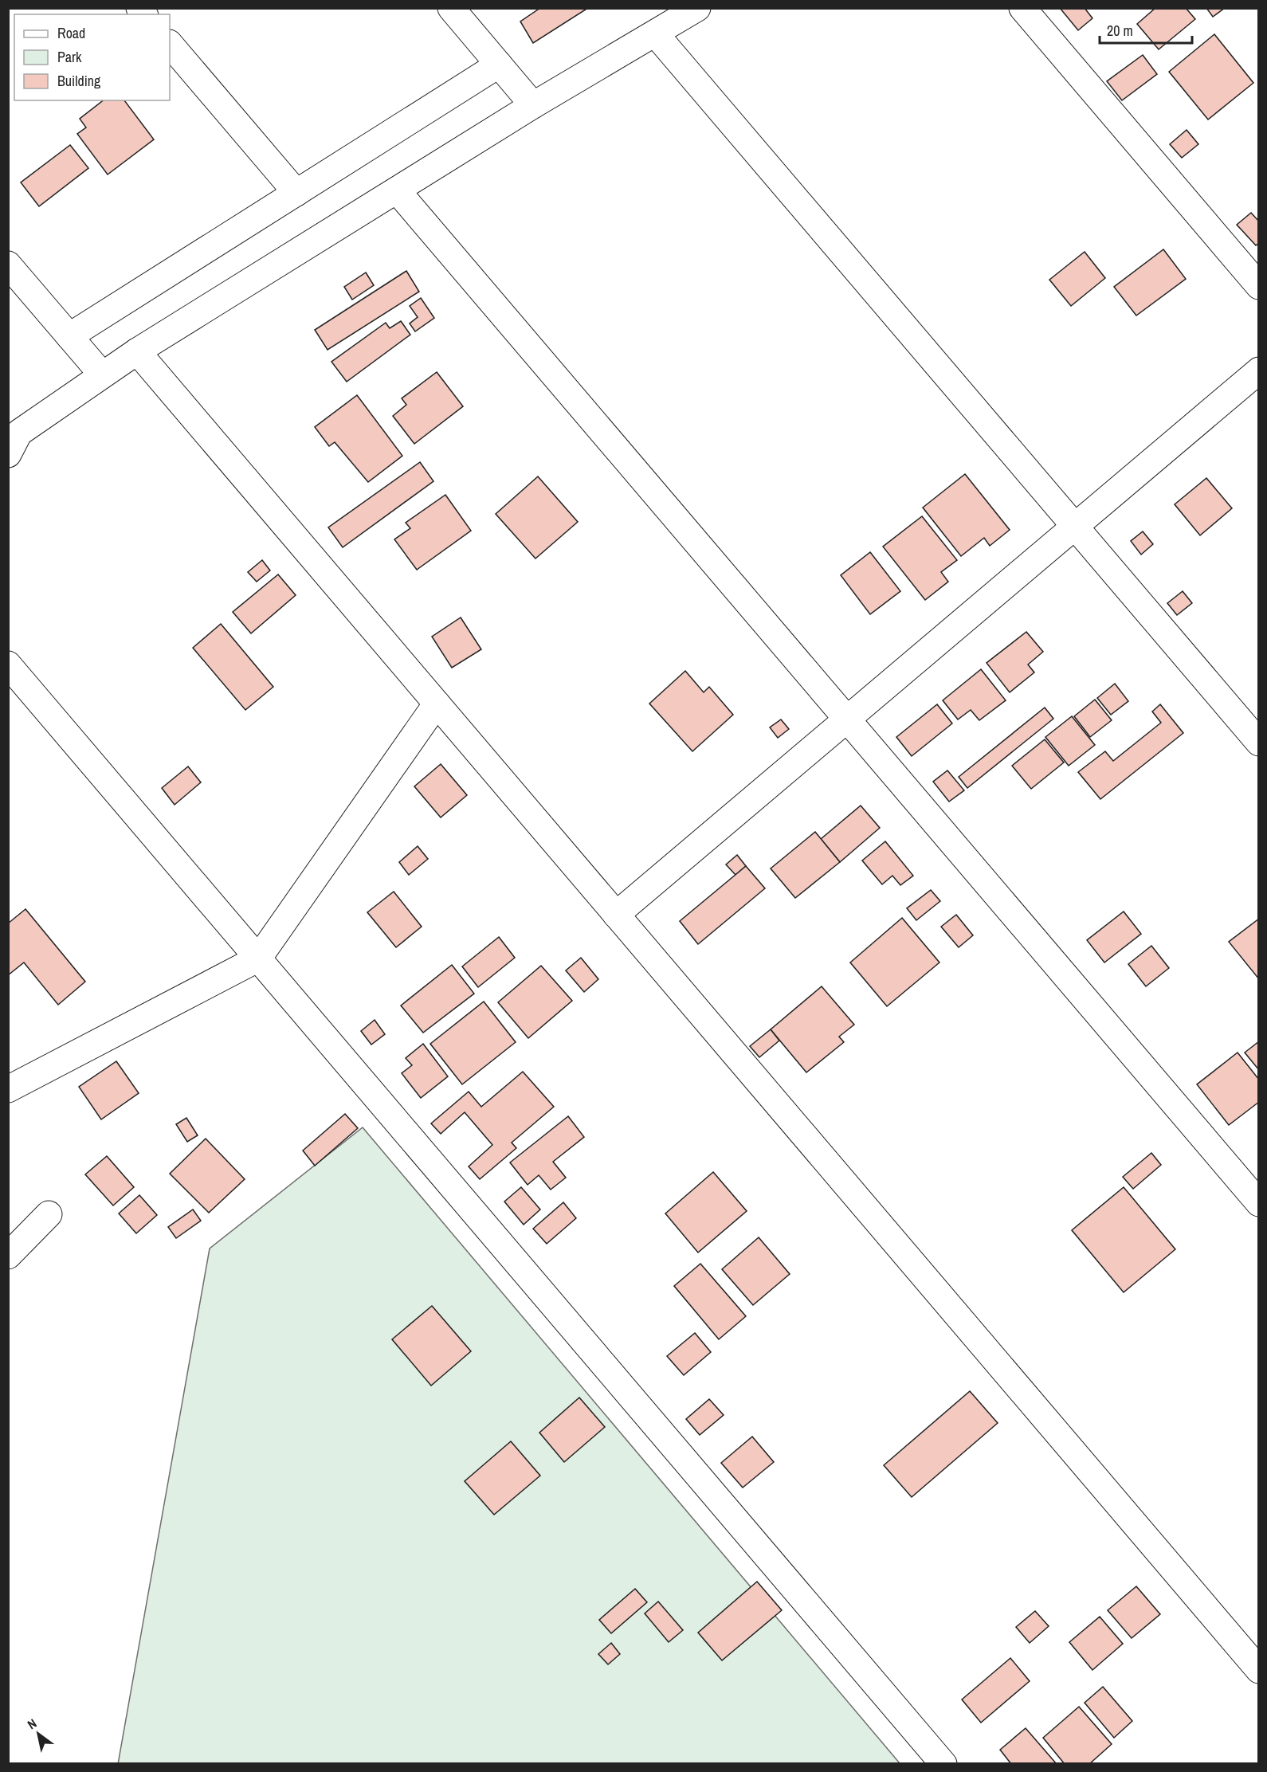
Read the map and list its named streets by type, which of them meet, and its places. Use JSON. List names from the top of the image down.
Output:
{
  "legend": ["Road", "Park", "Building"],
  "scale_bar": "20 m",
  "north": "top left"
}
